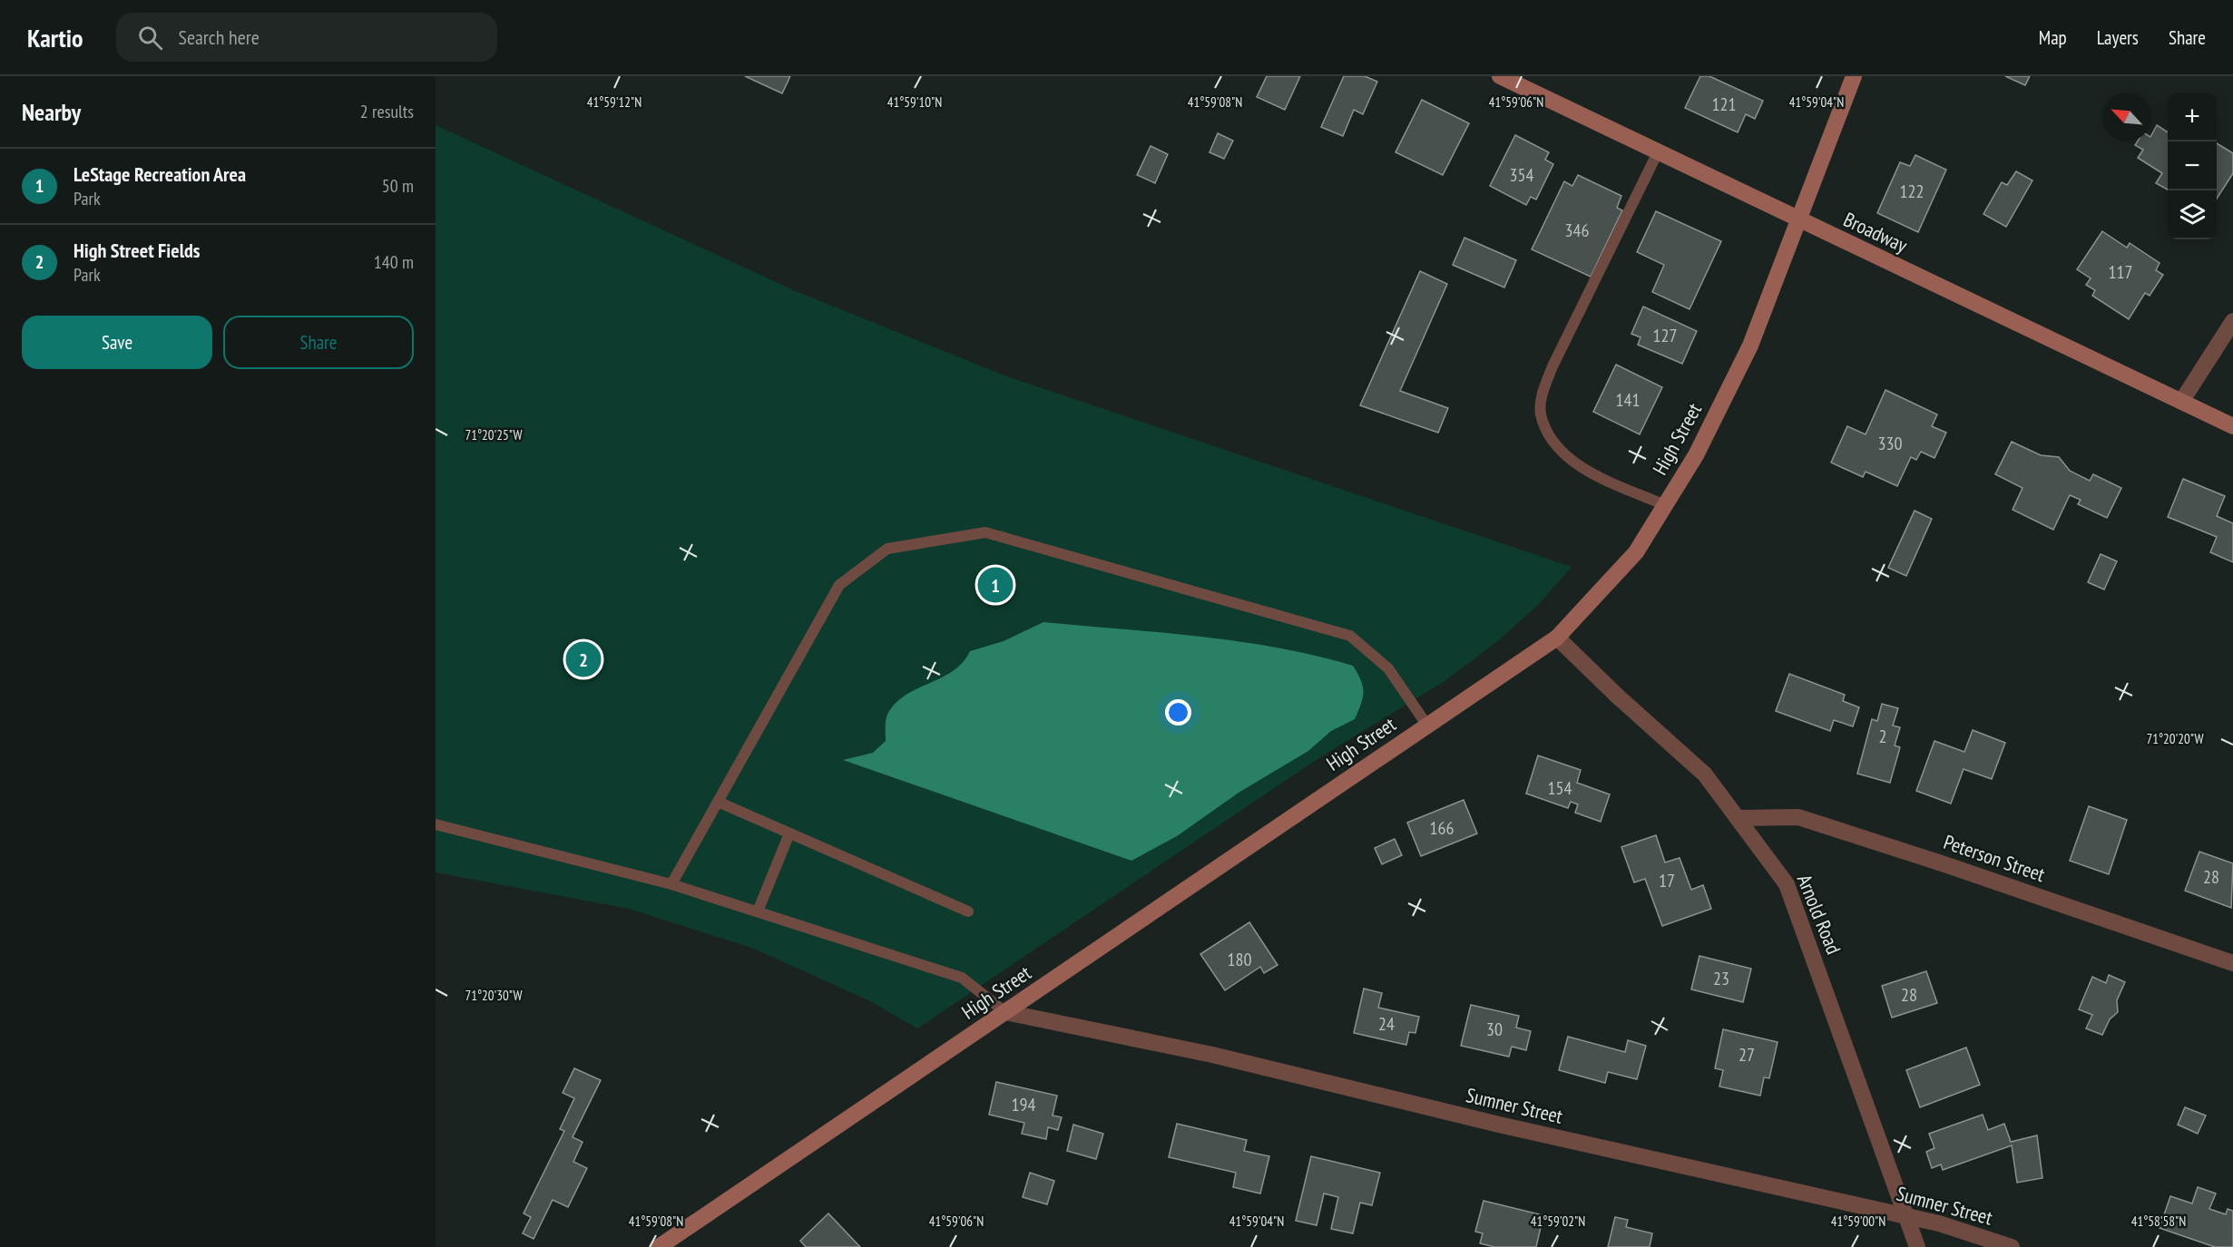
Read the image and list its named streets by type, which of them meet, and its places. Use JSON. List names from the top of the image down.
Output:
{
  "streets": {
    "street": [
      "Broadway",
      "High Street",
      "Peterson Street",
      "Arnold Road",
      "Sumner Street"
    ]
  },
  "crossings": [
    ["Broadway", "High Street"],
    ["High Street", "Arnold Road"],
    ["High Street", "Sumner Street"],
    ["Peterson Street", "Arnold Road"],
    ["Arnold Road", "Sumner Street"]
  ],
  "house_numbers": [
    "121",
    "354",
    "122",
    "346",
    "117",
    "127",
    "141",
    "330",
    "2",
    "154",
    "166",
    "28",
    "17",
    "180",
    "23",
    "28",
    "24",
    "30",
    "27",
    "194"
  ],
  "north": "top left",
  "page": {
    "header": "Kartio",
    "search": "Search here",
    "nav": ["Map", "Layers", "Share"],
    "heading": ["Nearby", "2 results"],
    "map_buttons": ["+", "−"],
    "list": [
      {
        "mark": "1",
        "name": "LeStage Recreation Area",
        "note": "Park",
        "value": "50 m"
      },
      {
        "mark": "2",
        "name": "High Street Fields",
        "note": "Park",
        "value": "140 m"
      }
    ],
    "buttons": ["Save", "Share"],
    "pins": ["1", "2"]
  },
  "coordinates": [
    "41°59'12\"N",
    "41°59'10\"N",
    "41°59'08\"N",
    "41°59'06\"N",
    "41°59'04\"N",
    "71°20'25\"W",
    "71°20'20\"W",
    "71°20'30\"W",
    "41°59'02\"N",
    "41°59'00\"N",
    "41°58'58\"N"
  ]
}
